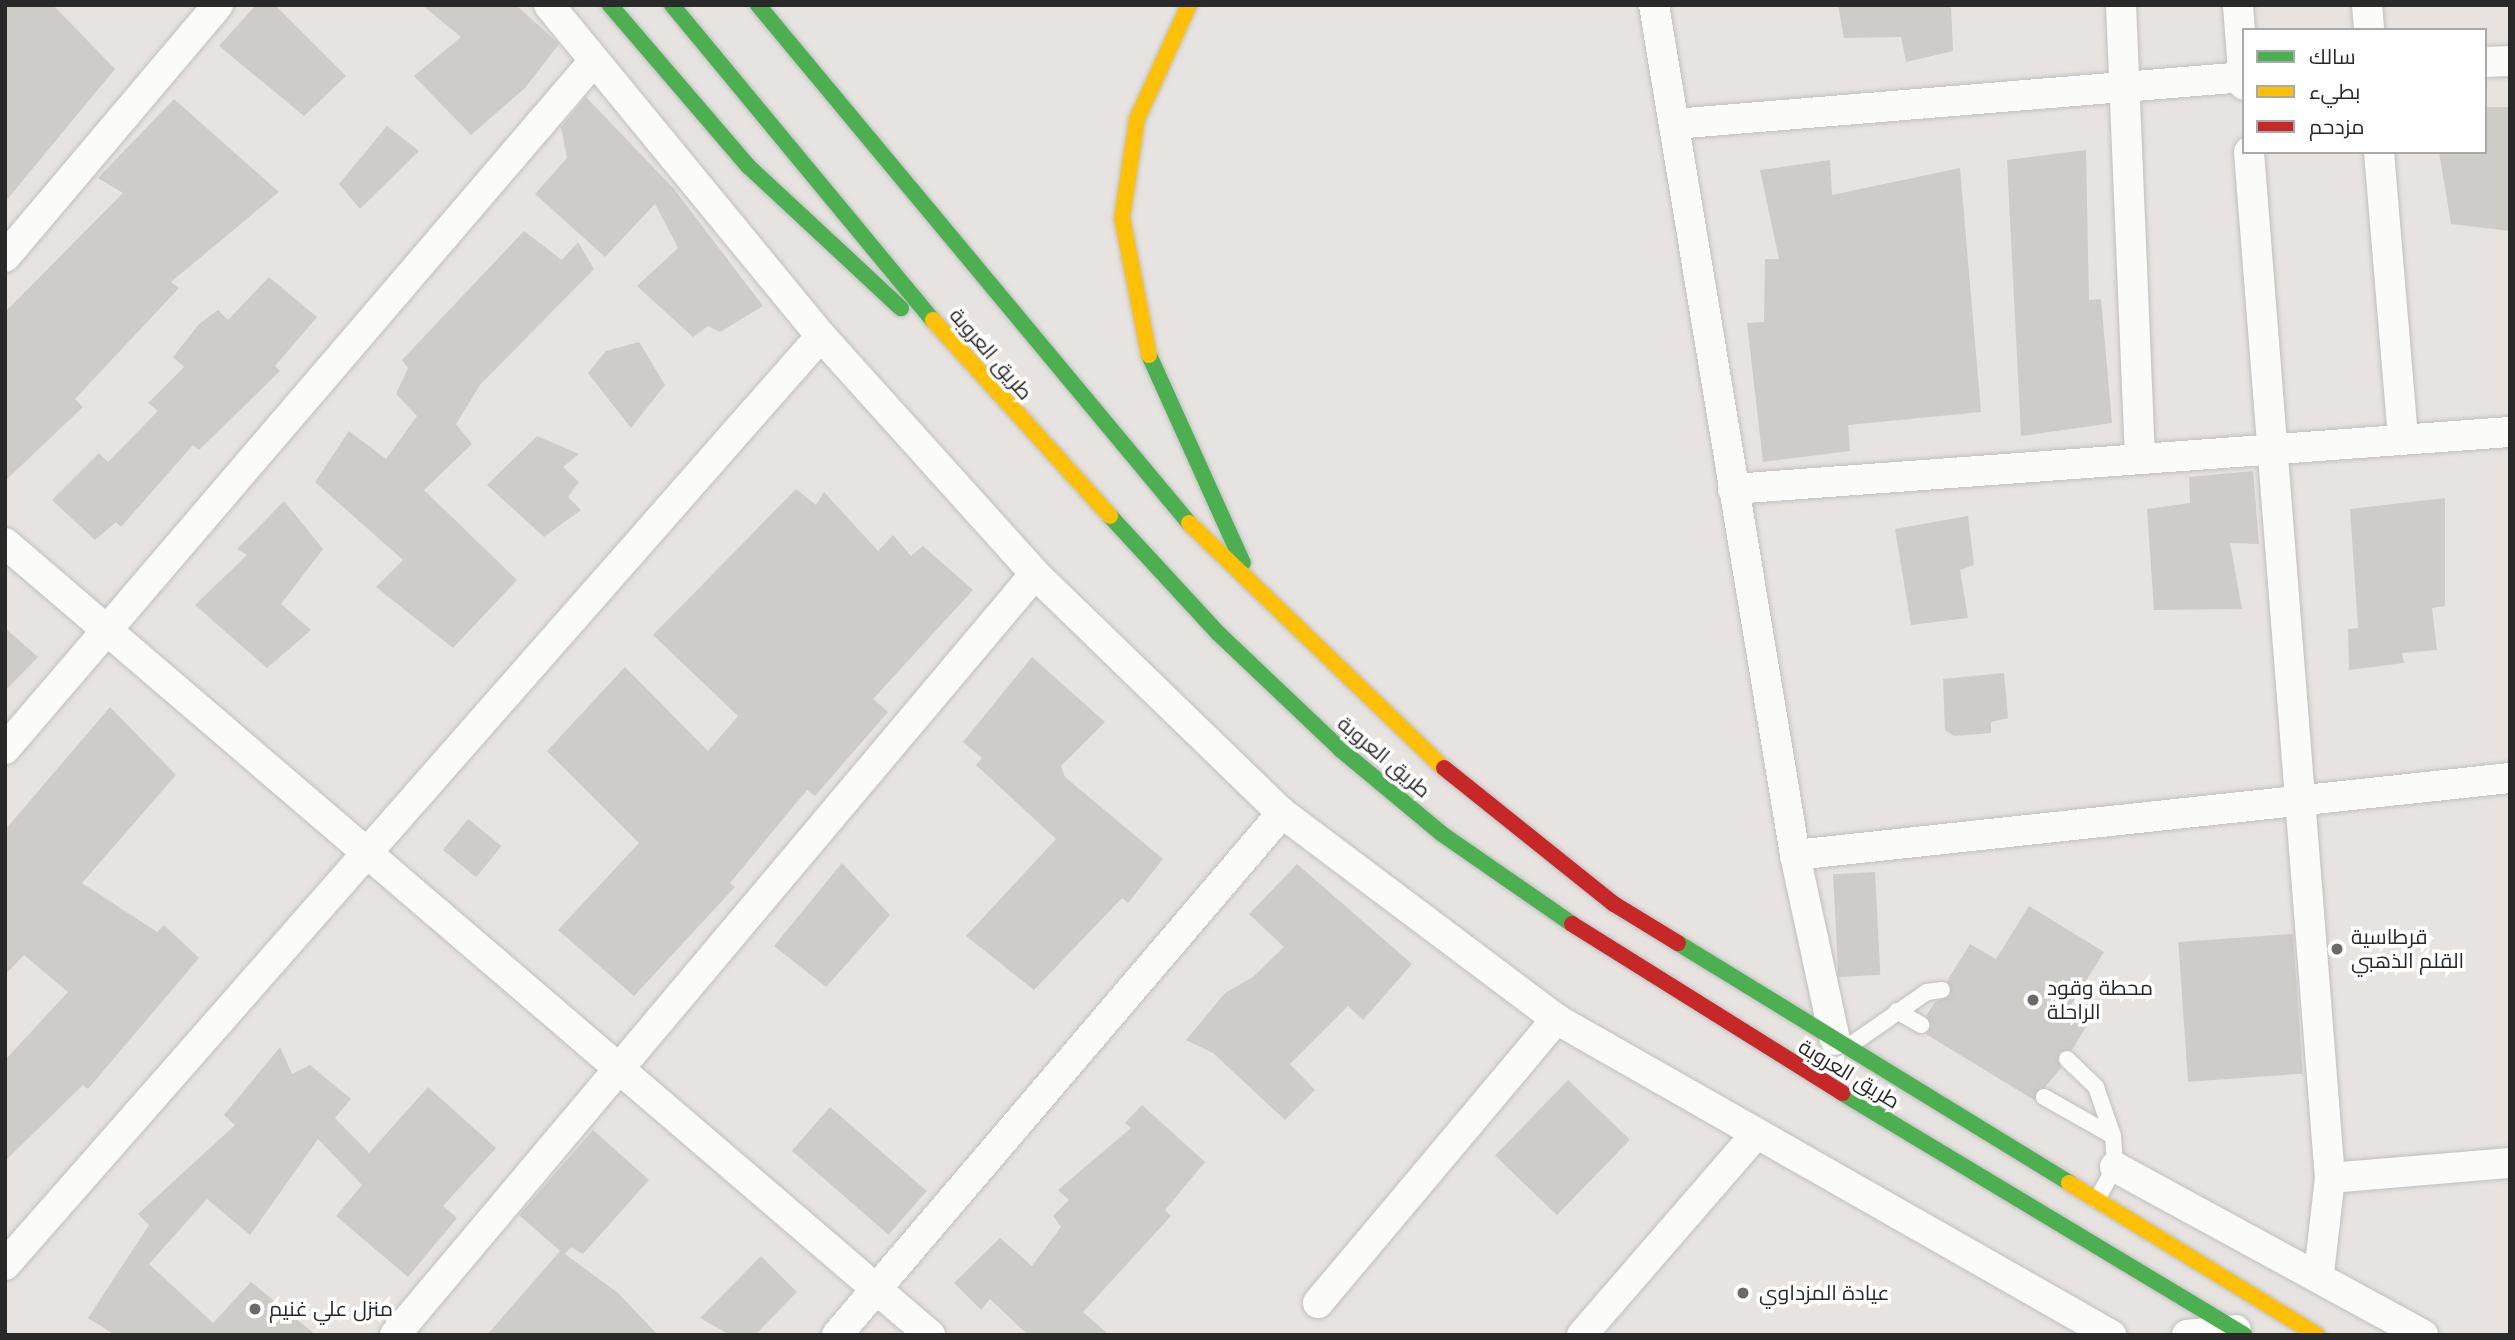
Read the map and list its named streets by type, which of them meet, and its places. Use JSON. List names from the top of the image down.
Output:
{
  "streets": {
    "highway": ["طريق العروبة"]
  },
  "places": [
    "قرطاسية القلم الذهبي",
    "محطة وقود الراحلة",
    "عيادة المزداوي",
    "منزل علي غنيم"
  ],
  "legend": ["سالك", "بطيء", "مزدحم"]
}
